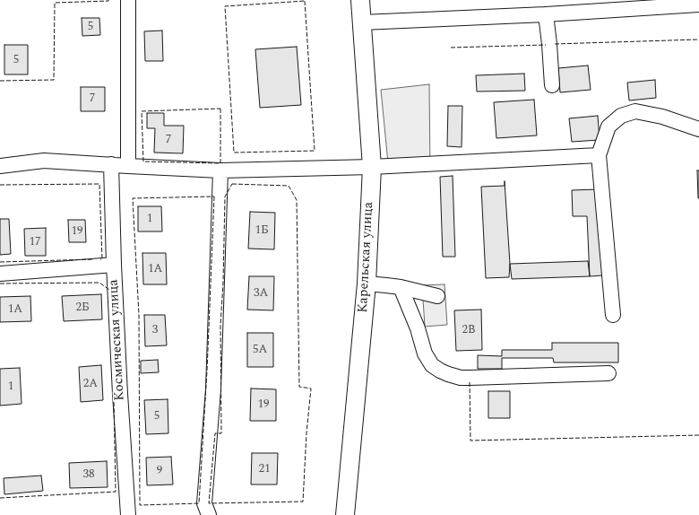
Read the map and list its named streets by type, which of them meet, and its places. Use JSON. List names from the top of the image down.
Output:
{
  "streets": {
    "main road": ["Карельская улица"],
    "street": ["Космическая улица"]
  },
  "house_numbers": [
    "5",
    "5",
    "7",
    "7",
    "1",
    "1Б",
    "19",
    "17",
    "1А",
    "3А",
    "2Б",
    "1А",
    "3",
    "2В",
    "5А",
    "2А",
    "1",
    "19",
    "5",
    "21",
    "9",
    "38"
  ]
}
